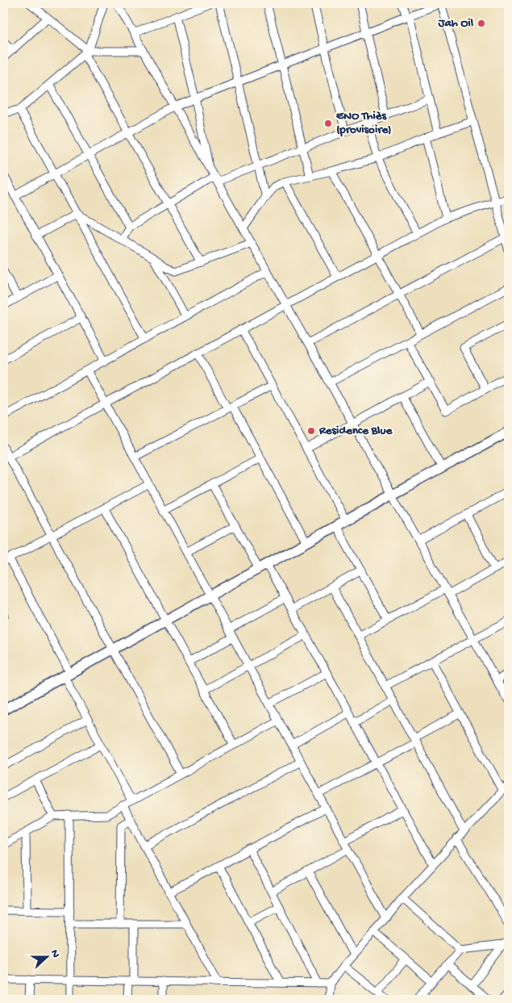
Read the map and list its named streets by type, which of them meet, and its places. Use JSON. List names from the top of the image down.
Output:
{
  "places": ["Jah Oil", "ENO Thiès (provisoire)", "Residence Blue"],
  "north": "right"
}
